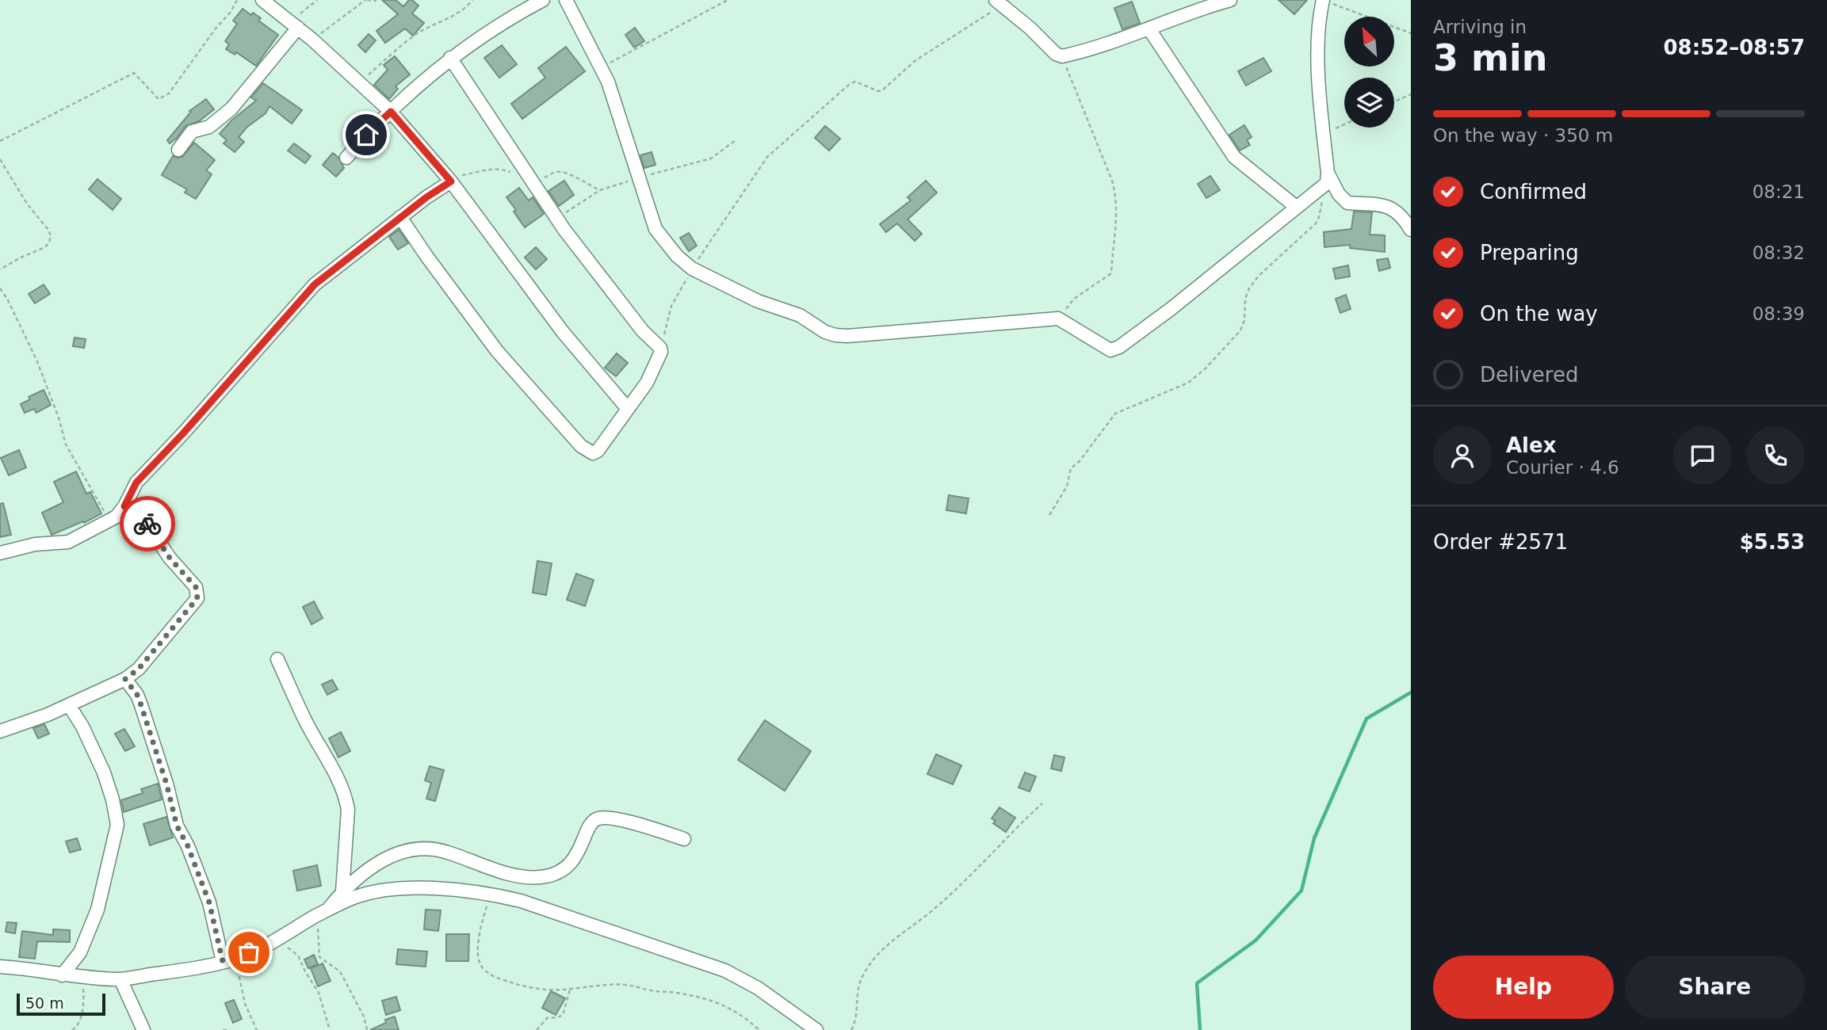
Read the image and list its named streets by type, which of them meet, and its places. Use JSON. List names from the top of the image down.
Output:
{
  "scale_bar": "50 m",
  "north": "top left",
  "page": {
    "heading": ["3 min", "Arriving in", "08:52–08:57"],
    "panel": [
      "Alex",
      "Courier · 4.6",
      "Order #2571",
      "$5.53"
    ],
    "bar": "On the way · 350 m",
    "list": [
      ["Confirmed", "08:21"],
      ["Preparing", "08:32"],
      ["On the way", "08:39"],
      "Delivered"
    ],
    "buttons": ["Help", "Share"],
    "scale": "50 m"
  }
}
